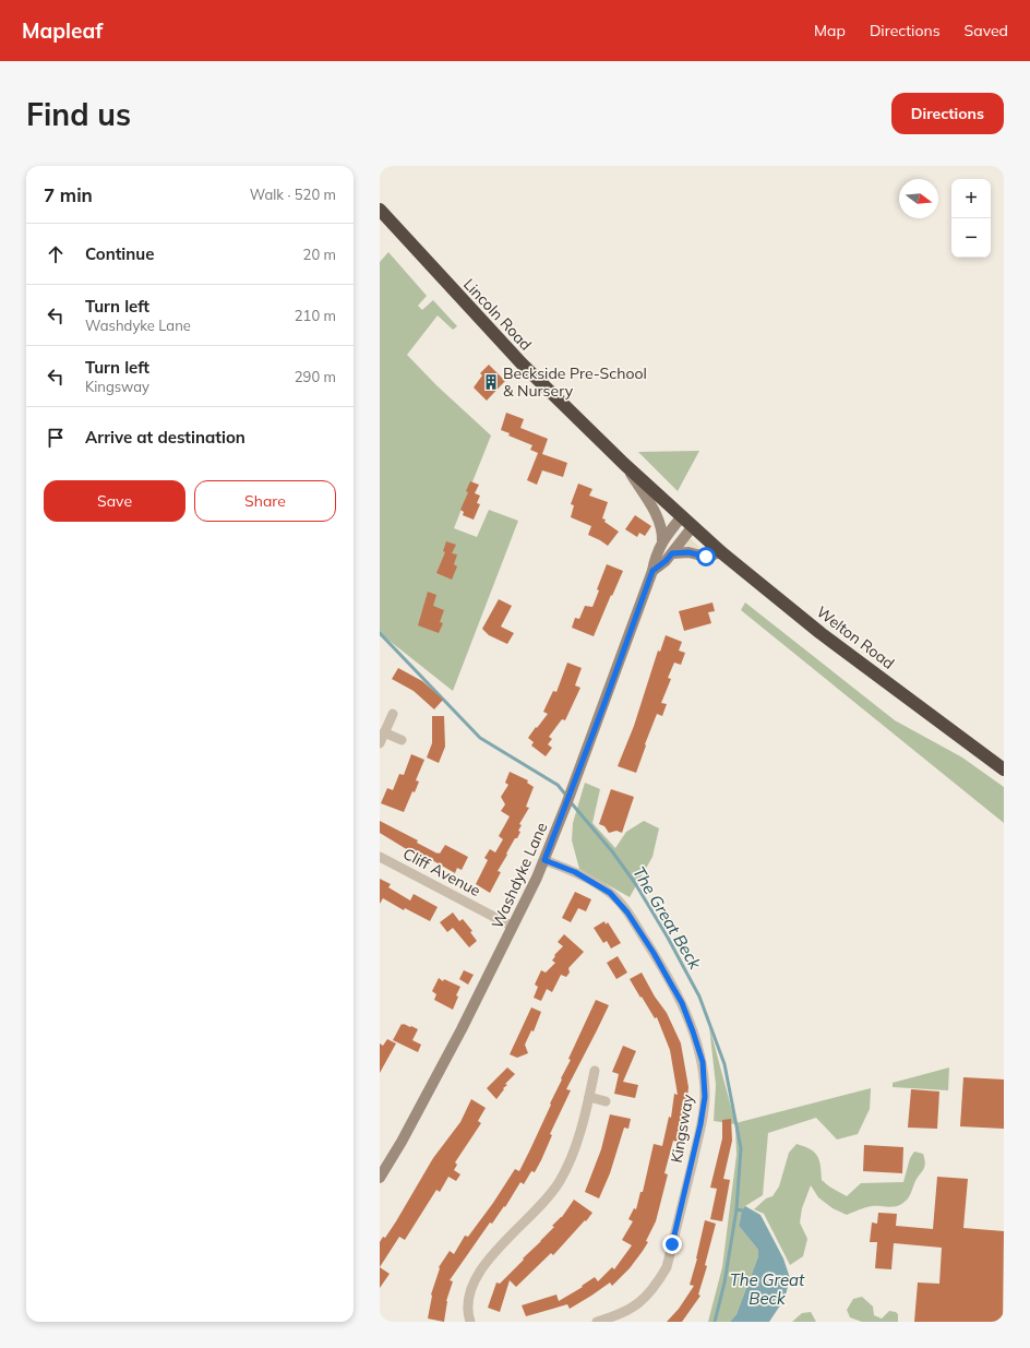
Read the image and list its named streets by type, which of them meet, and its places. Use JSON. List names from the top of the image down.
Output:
{
  "streets": {
    "highway": ["Lincoln Road", "Welton Road"],
    "street": ["Cliff Avenue", "Washdyke Lane", "Kingsway"]
  },
  "crossings": [
    ["Lincoln Road", "Welton Road"],
    ["Lincoln Road", "Washdyke Lane"],
    ["Welton Road", "Washdyke Lane"],
    ["Cliff Avenue", "Washdyke Lane"],
    ["Washdyke Lane", "Kingsway"]
  ],
  "water": ["The Great Beck"],
  "places": {
    "building": ["Beckside Pre-School & Nursery"]
  },
  "north": "right",
  "page": {
    "header": "Mapleaf",
    "nav": ["Map", "Directions", "Saved"],
    "buttons": [
      "Directions",
      ["Save", "Share"]
    ],
    "title": "Find us",
    "heading": ["7 min", "Walk · 520 m"],
    "map_buttons": ["+", "−"],
    "list": [
      ["Continue", "20 m"],
      ["Turn left", "Washdyke Lane", "210 m"],
      ["Turn left", "Kingsway", "290 m"],
      "Arrive at destination"
    ]
  }
}
